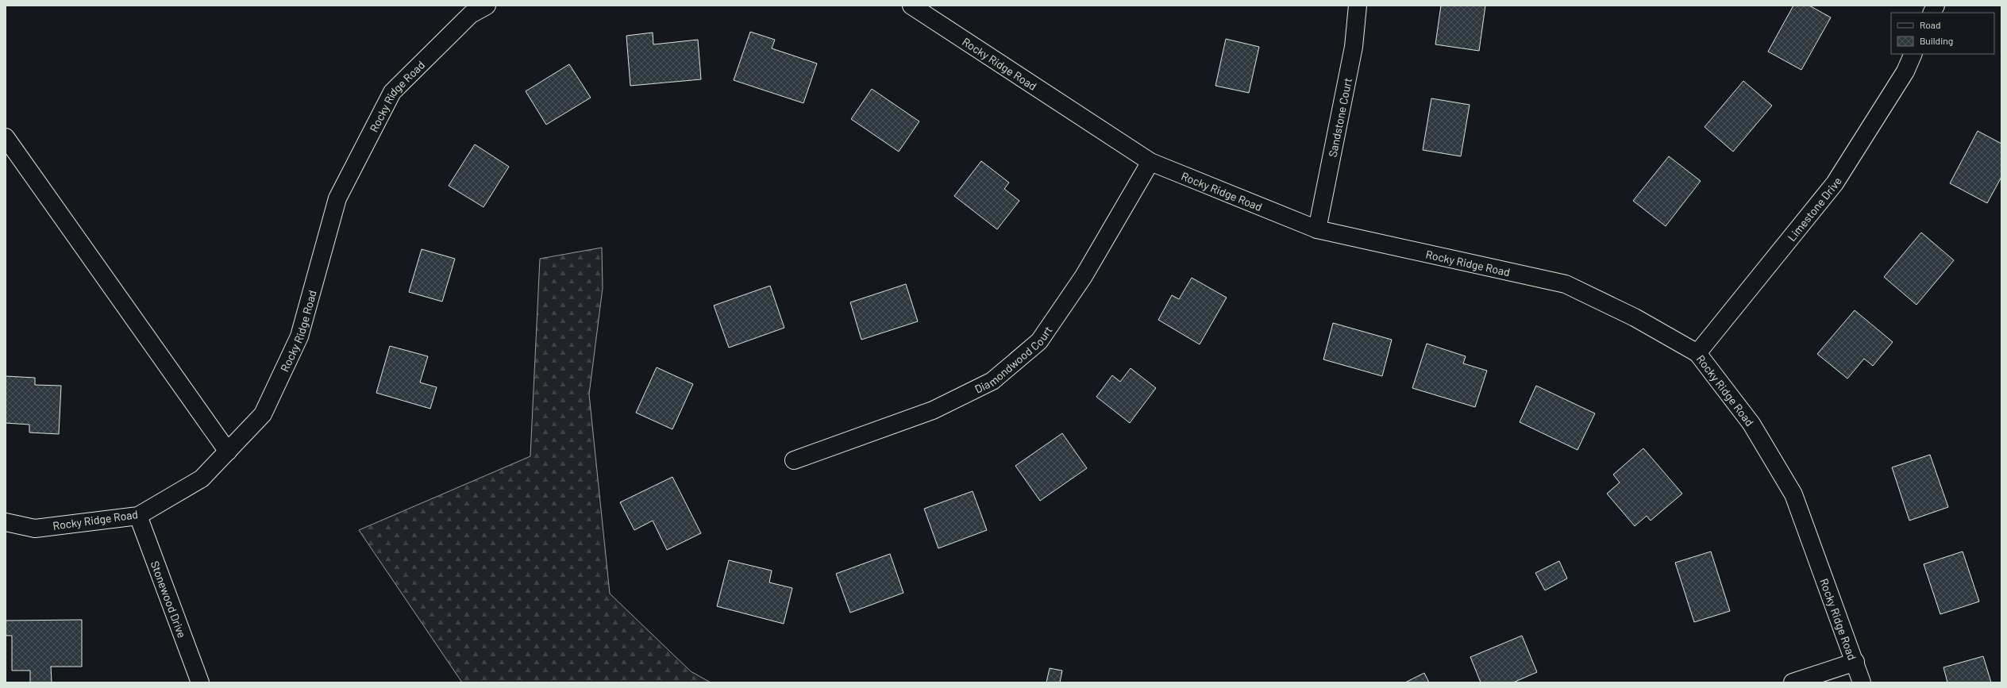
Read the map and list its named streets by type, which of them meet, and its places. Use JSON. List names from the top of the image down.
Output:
{
  "streets": {
    "street": [
      "Rocky Ridge Road",
      "Sandstone Court",
      "Limestone Drive",
      "Diamondwood Court",
      "Stonewood Drive"
    ]
  },
  "crossings": [
    ["Rocky Ridge Road", "Sandstone Court"],
    ["Rocky Ridge Road", "Limestone Drive"],
    ["Rocky Ridge Road", "Diamondwood Court"],
    ["Rocky Ridge Road", "Stonewood Drive"]
  ],
  "legend": ["Road", "Building"]
}
